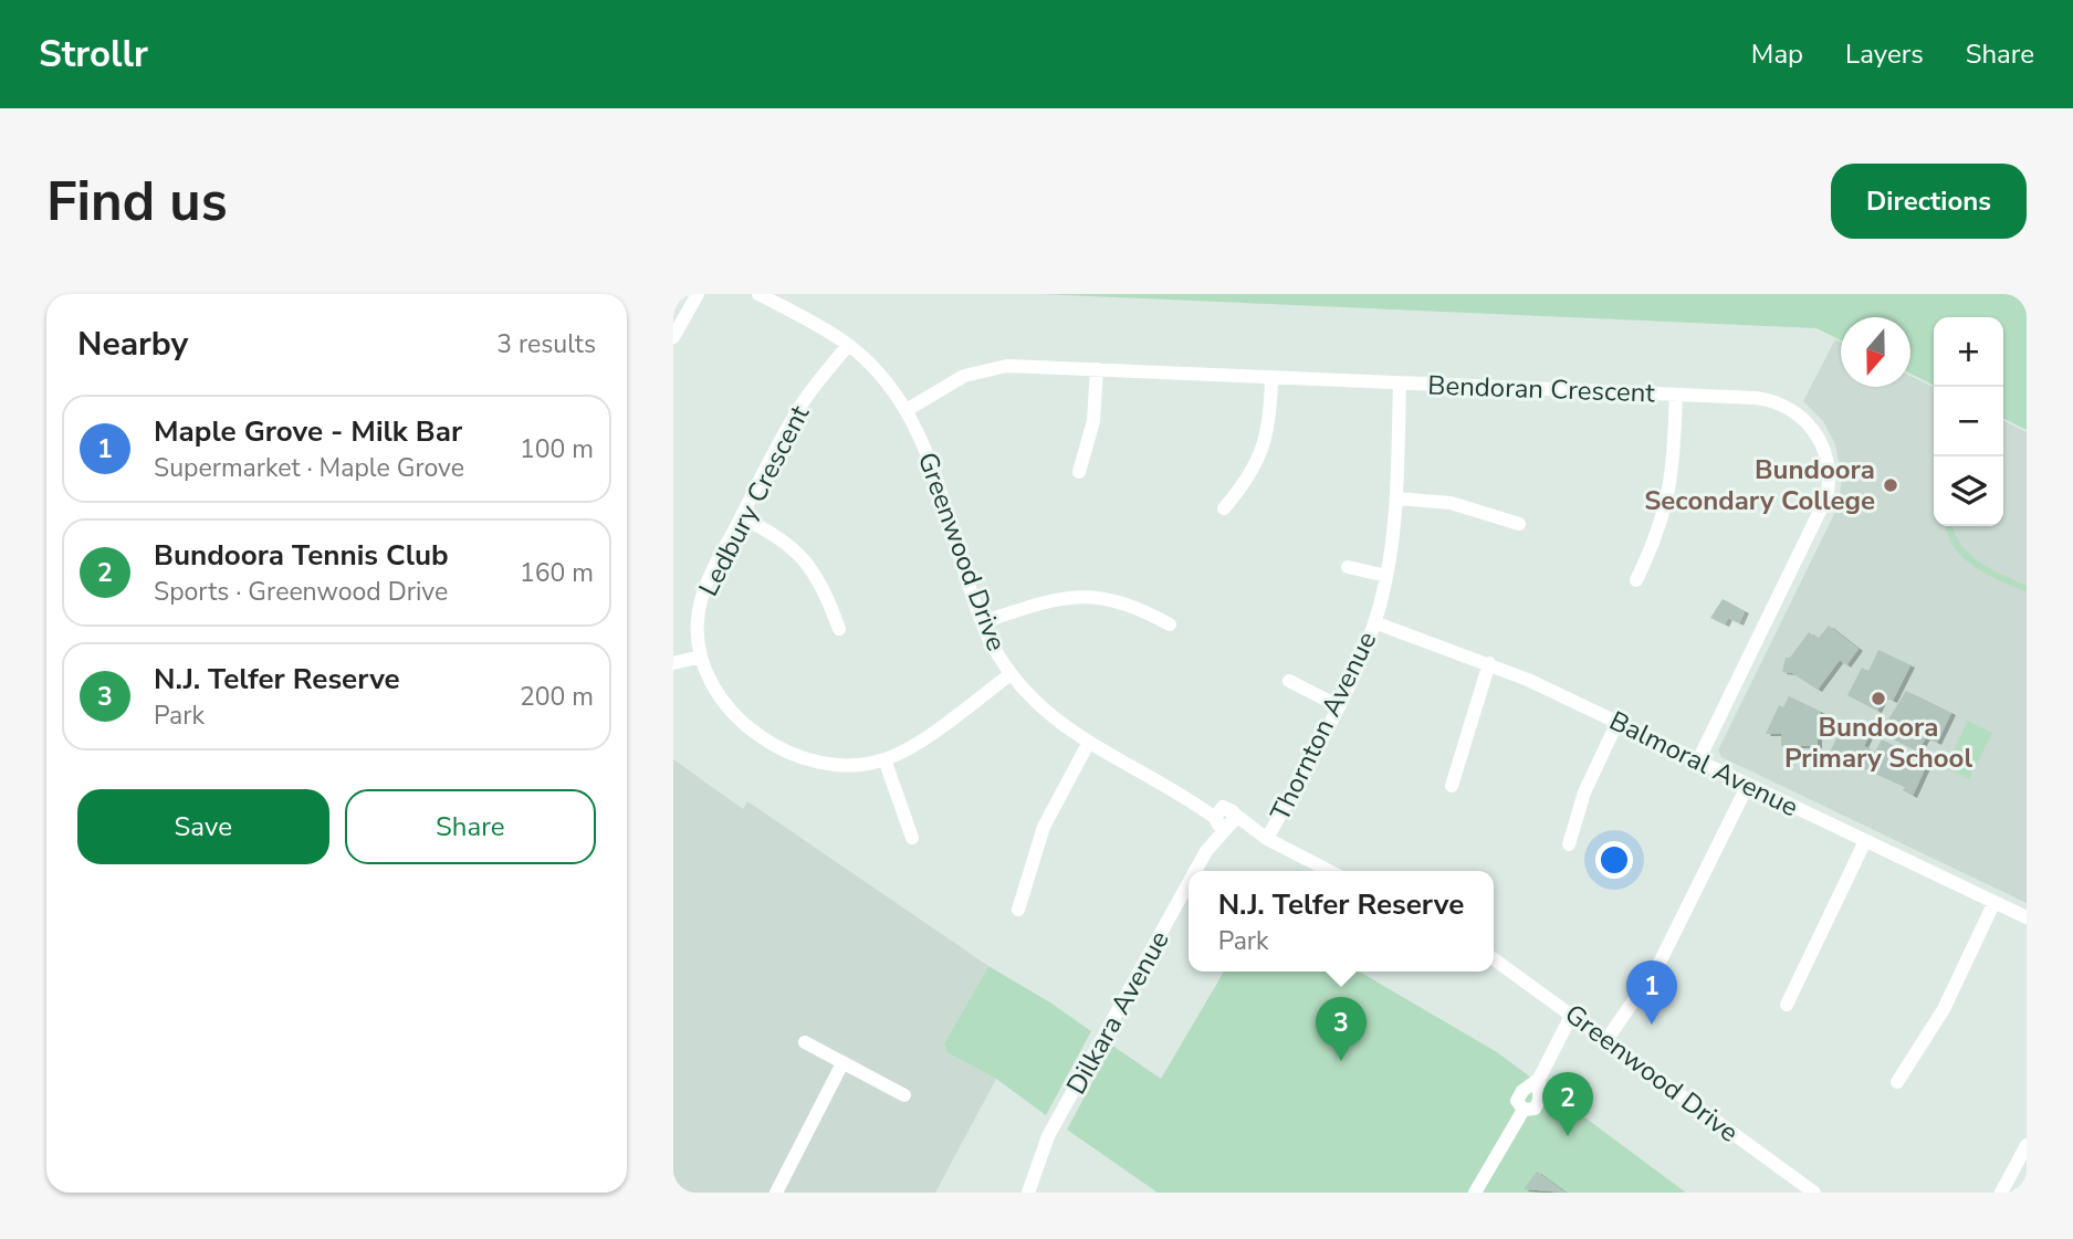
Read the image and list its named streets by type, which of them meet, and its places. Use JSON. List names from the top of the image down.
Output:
{
  "streets": {
    "street": [
      "Bendoran Crescent",
      "Ledbury Crescent",
      "Greenwood Drive",
      "Thornton Avenue",
      "Balmoral Avenue",
      "Dilkara Avenue"
    ]
  },
  "crossings": [
    ["Bendoran Crescent", "Greenwood Drive"],
    ["Bendoran Crescent", "Thornton Avenue"],
    ["Bendoran Crescent", "Balmoral Avenue"],
    ["Ledbury Crescent", "Greenwood Drive"],
    ["Greenwood Drive", "Thornton Avenue"],
    ["Greenwood Drive", "Dilkara Avenue"],
    ["Thornton Avenue", "Balmoral Avenue"]
  ],
  "places": ["Bundoora Secondary College", "Bundoora Primary School"],
  "north": "bottom",
  "page": {
    "header": "Strollr",
    "nav": ["Map", "Layers", "Share"],
    "buttons": [
      "Directions",
      ["Save", "Share"]
    ],
    "title": "Find us",
    "heading": ["Nearby", "3 results"],
    "map_buttons": ["+", "−"],
    "list": [
      {
        "mark": "1",
        "name": "Maple Grove - Milk Bar",
        "note": "Supermarket · Maple Grove",
        "value": "100 m"
      },
      {
        "mark": "2",
        "name": "Bundoora Tennis Club",
        "note": "Sports · Greenwood Drive",
        "value": "160 m"
      },
      {
        "mark": "3",
        "name": "N.J. Telfer Reserve",
        "note": "Park",
        "value": "200 m"
      }
    ],
    "popup": ["N.J. Telfer Reserve", "Park"],
    "pins": ["1", "3", "2"]
  }
}
